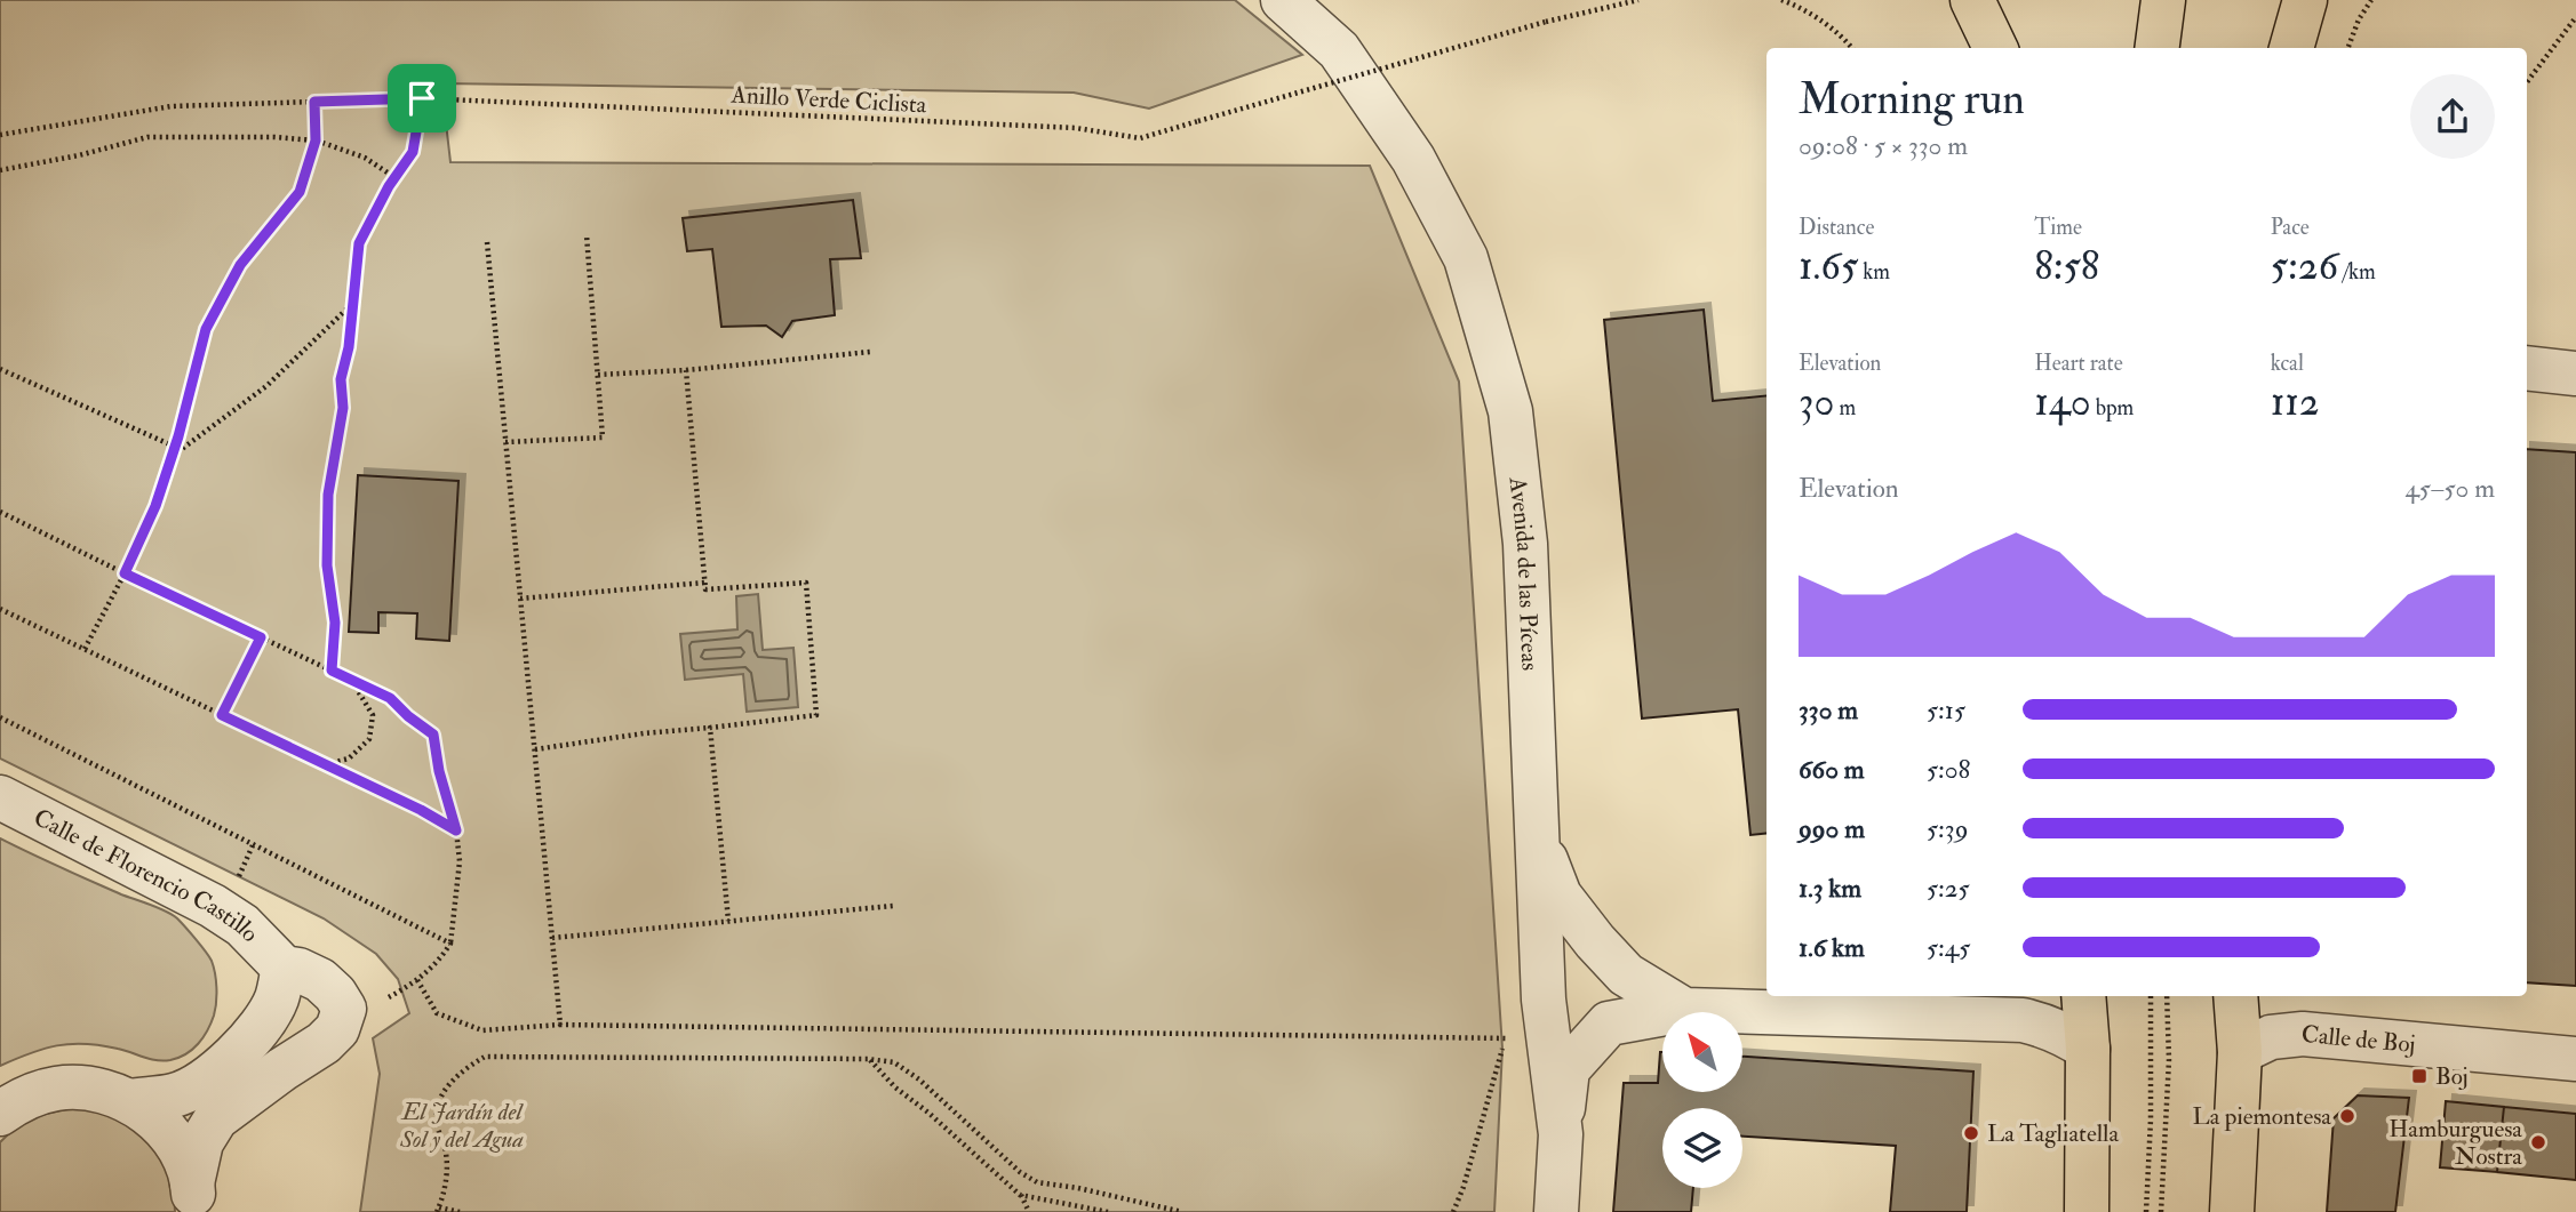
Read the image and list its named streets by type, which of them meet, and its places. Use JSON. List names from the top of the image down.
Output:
{
  "streets": {
    "street": ["Avenida de las Píceas", "Calle de Florencio Castillo", "Calle de Boj"],
    "path": ["Anillo Verde Ciclista"]
  },
  "parks": ["El Jardín del Sol y del Agua"],
  "places": {
    "transit": ["Boj"],
    "other": ["La piemontesa", "La Tagliatella", "Hamburguesa Nostra"]
  },
  "north": "top left",
  "page": {
    "heading": ["Morning run", "09:08 · 5 × 330 m"],
    "stats": [
      ["Distance", "1.65 km"],
      ["Time", "8:58"],
      ["Pace", "5:26 /km"],
      ["Elevation", "30 m"],
      ["Heart rate", "140 bpm"],
      ["kcal", "112"]
    ],
    "chart": ["Elevation", "45–50 m"],
    "list": [
      {
        "name": "330 m",
        "note": "5:15"
      },
      {
        "name": "660 m",
        "note": "5:08"
      },
      {
        "name": "990 m",
        "note": "5:39"
      },
      {
        "name": "1.3 km",
        "note": "5:25"
      },
      {
        "name": "1.6 km",
        "note": "5:45"
      }
    ]
  }
}
